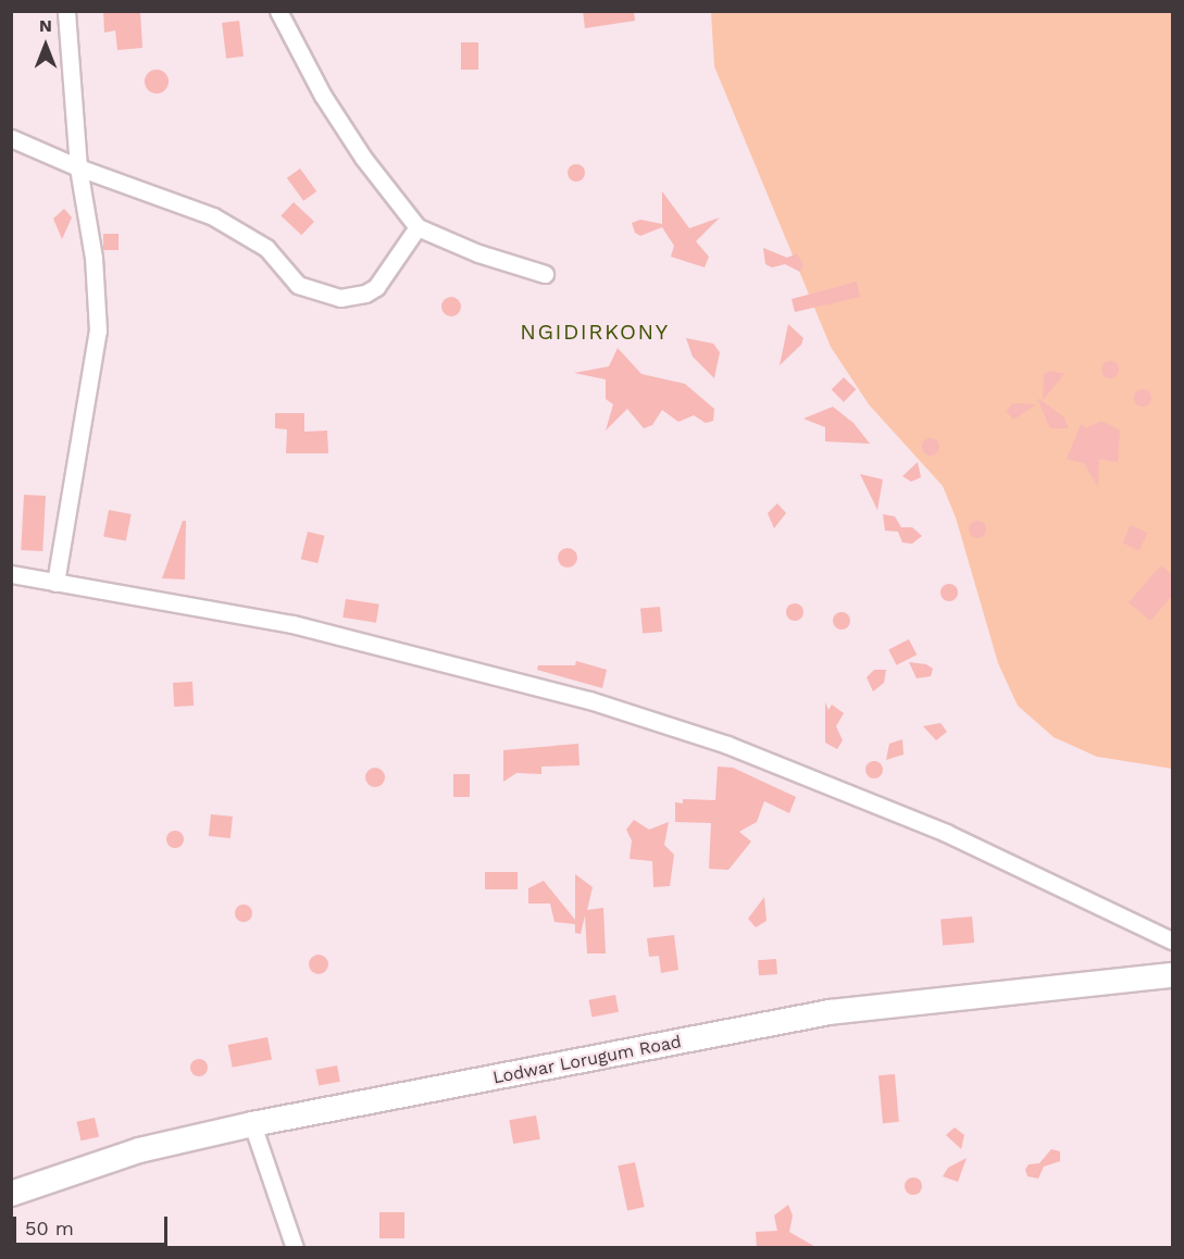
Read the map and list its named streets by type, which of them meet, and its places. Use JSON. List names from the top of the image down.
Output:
{
  "streets": {
    "main road": ["Lodwar Lorugum Road"]
  },
  "districts": ["NGIDIRKONY"],
  "scale_bar": "50 m",
  "north": "top"
}
